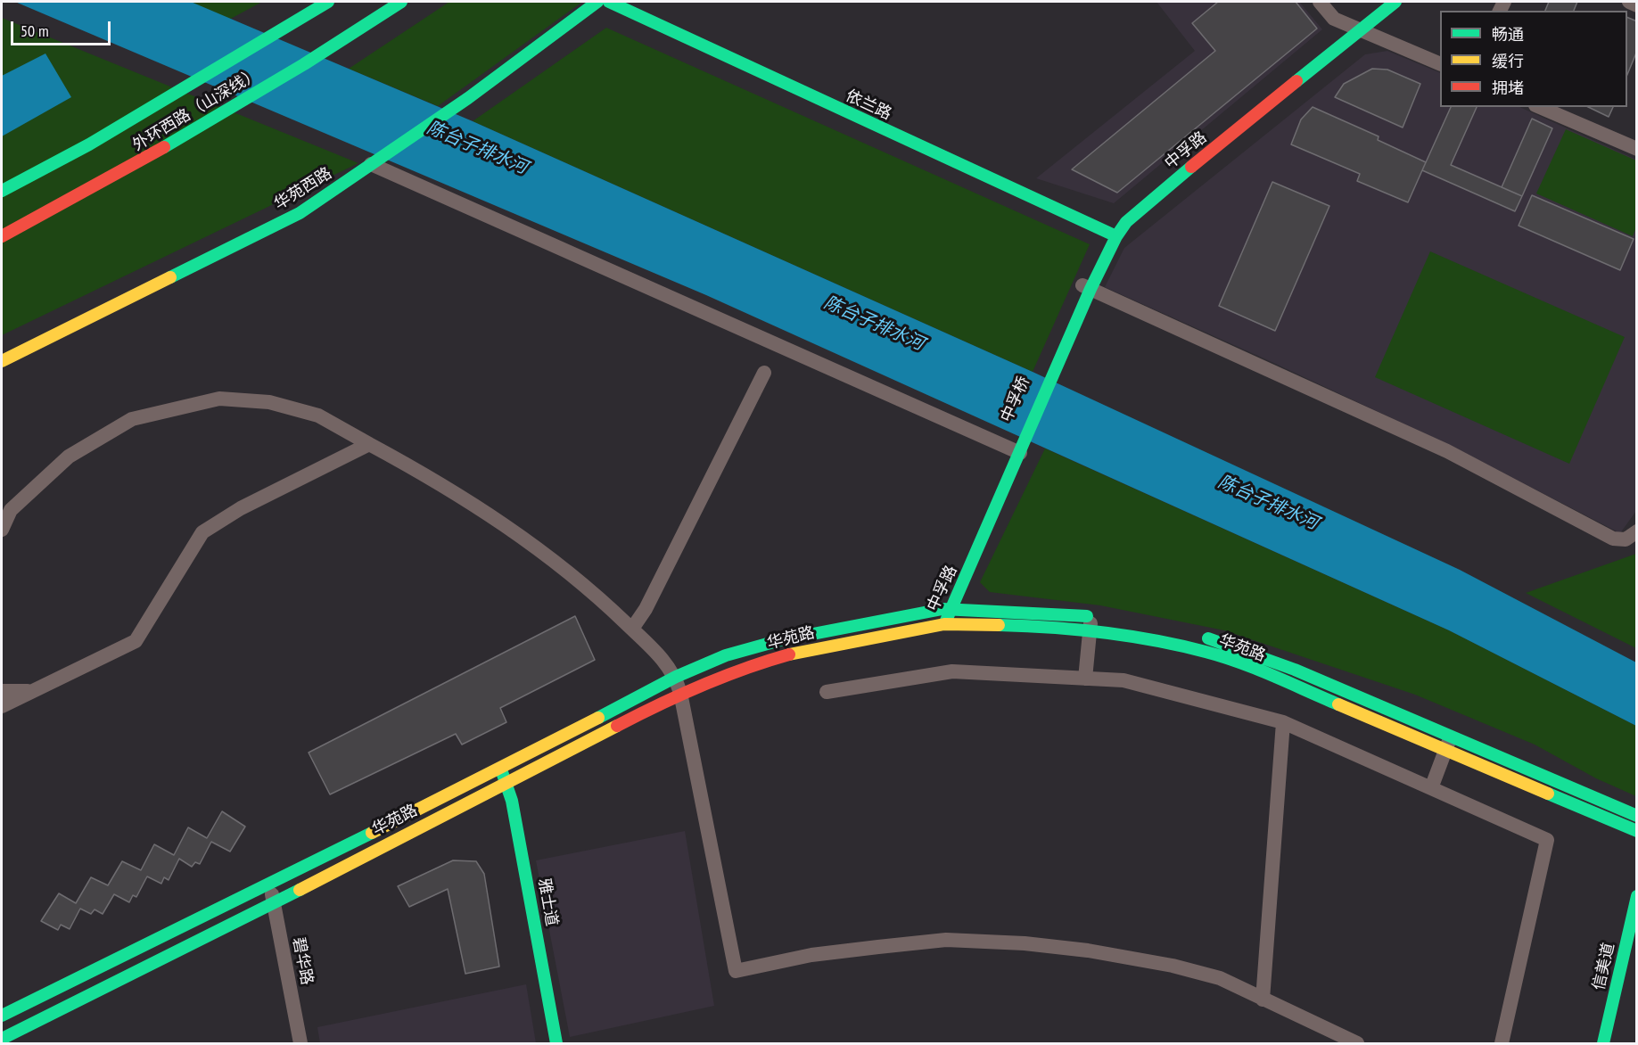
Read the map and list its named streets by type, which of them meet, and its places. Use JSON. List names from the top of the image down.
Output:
{
  "streets": {
    "main road": [
      "依兰路",
      "外环西路（山深线）",
      "中孚路",
      "华苑西路",
      "中孚桥",
      "华苑路",
      "雅士道",
      "信美道"
    ],
    "street": ["碧华路"]
  },
  "crossings": [
    ["依兰路", "中孚路"],
    ["中孚路", "中孚桥"],
    ["中孚路", "华苑路"],
    ["华苑路", "雅士道"],
    ["华苑路", "碧华路"]
  ],
  "water": ["陈台子排水河"],
  "legend": ["畅通", "缓行", "拥堵"],
  "scale_bar": "50 m"
}
